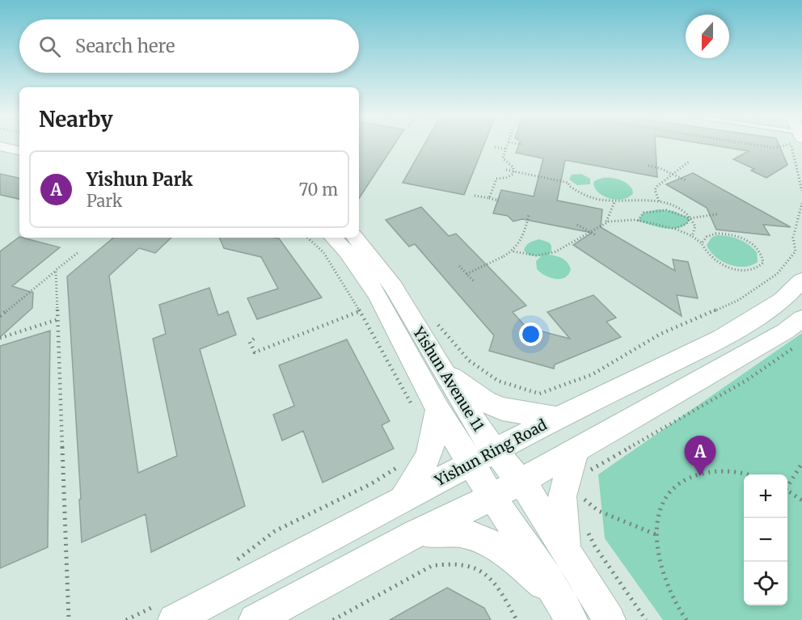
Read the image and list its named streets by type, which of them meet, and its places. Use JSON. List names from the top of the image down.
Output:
{
  "streets": {
    "main road": ["Yishun Avenue 11", "Yishun Ring Road"]
  },
  "crossings": [
    ["Yishun Avenue 11", "Yishun Ring Road"]
  ],
  "north": "bottom",
  "page": {
    "search": "Search here",
    "heading": "Nearby",
    "list": [
      {
        "mark": "A",
        "name": "Yishun Park",
        "note": "Park",
        "value": "70 m"
      }
    ],
    "pins": "A",
    "map_buttons": ["+", "−"]
  }
}
